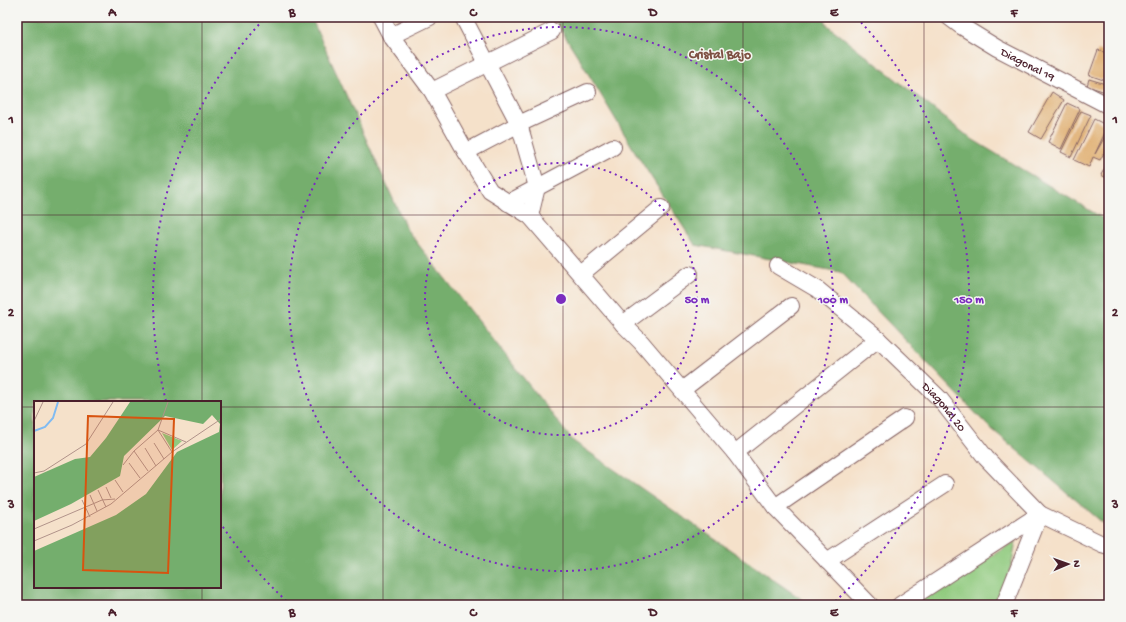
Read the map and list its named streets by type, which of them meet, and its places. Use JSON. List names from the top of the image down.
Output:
{
  "streets": {
    "street": ["Diagonal 19", "Diagonal 20"]
  },
  "districts": ["Cristal Bajo"],
  "north": "right",
  "grid": {
    "columns": [
      "A",
      "B",
      "C",
      "D",
      "E",
      "F"
    ],
    "rows": ["1", "2", "3"]
  },
  "rings": ["50 m", "100 m", "150 m"]
}
